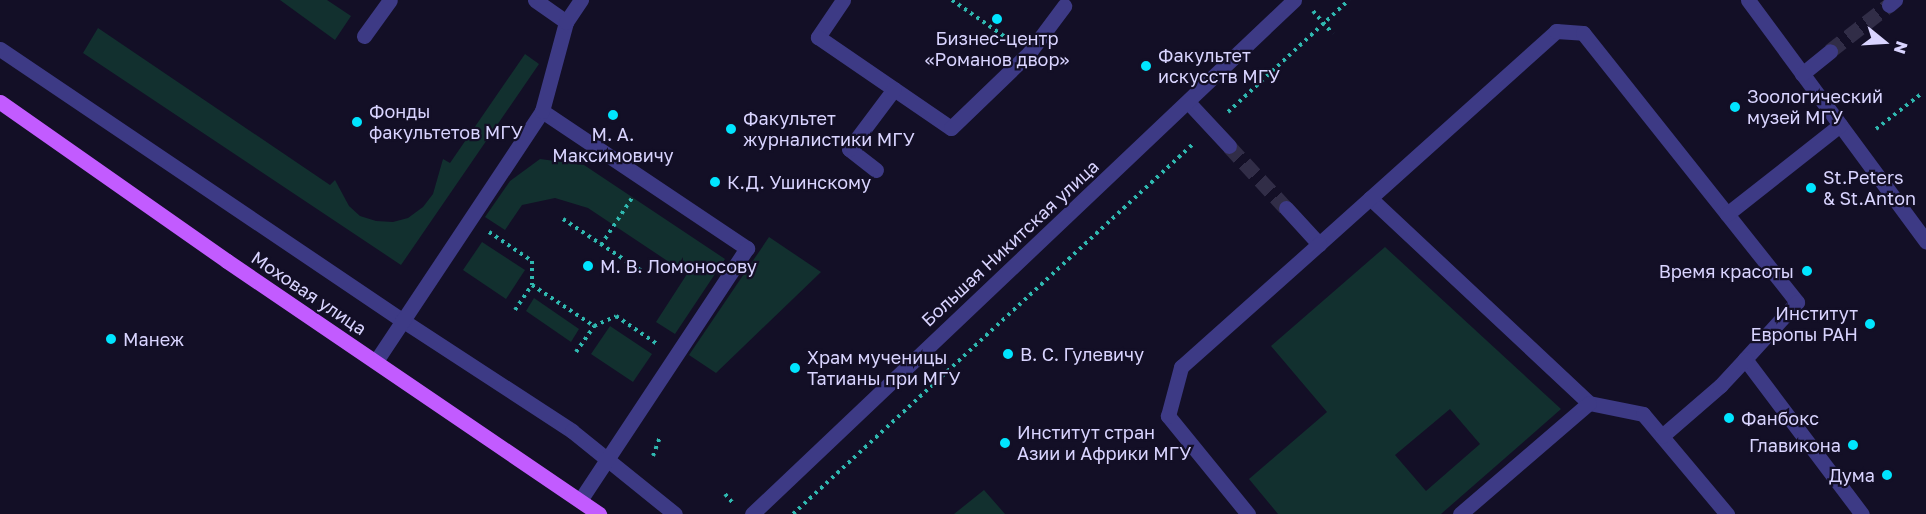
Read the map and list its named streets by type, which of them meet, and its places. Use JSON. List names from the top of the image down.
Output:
{
  "streets": {
    "main road": ["Моховая улица"],
    "street": ["Большая Никитская улица"]
  },
  "places": [
    "Бизнес-центр «Романов двор»",
    "Факультет искусств МГУ",
    "Зоологический музей МГУ",
    "М. А. Максимовичу",
    "Фонды факультетов МГУ",
    "Факультет журналистики МГУ",
    "К.Д. Ушинскому",
    "St.Peters & St.Anton",
    "М. В. Ломоносову",
    "Время красоты",
    "Институт Европы РАН",
    "Манеж",
    "В. С. Гулевичу",
    "Храм мученицы Татианы при МГУ",
    "Фанбокс",
    "Институт стран Азии и Африки МГУ",
    "Главикона",
    "Дума"
  ],
  "north": "right"
}
